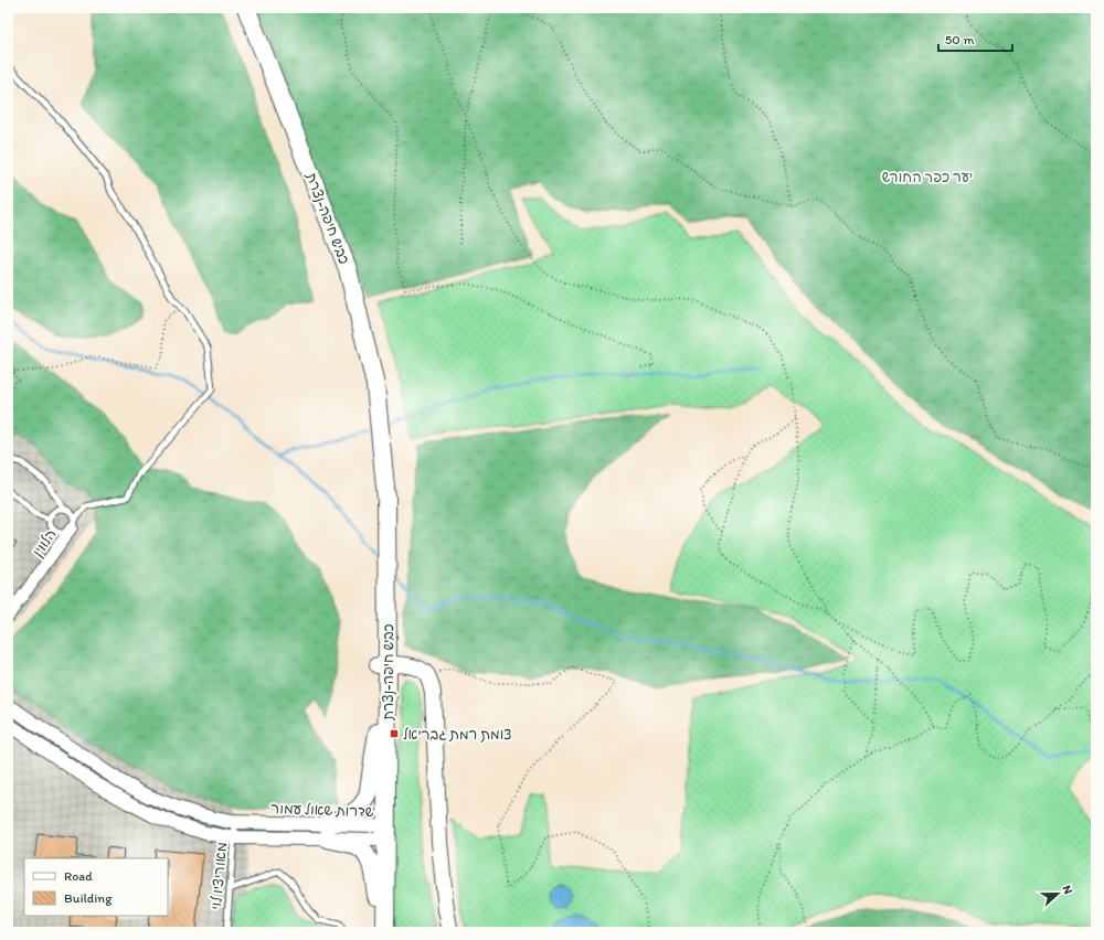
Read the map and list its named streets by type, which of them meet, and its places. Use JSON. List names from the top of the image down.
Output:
{
  "streets": {
    "highway": ["כביש חיפה-נצרת"],
    "street": ["הלווין", "שדרות שאול עמור"],
    "lane": ["מאוריציו לוי"]
  },
  "crossings": [
    ["כביש חיפה-נצרת", "שדרות שאול עמור"],
    ["שדרות שאול עמור", "מאוריציו לוי"]
  ],
  "parks": ["יער כפר החורש"],
  "places": {
    "transit": ["צומת רמת גבריאל"]
  },
  "legend": ["Road", "Building"],
  "scale_bar": "50 m",
  "north": "right"
}
